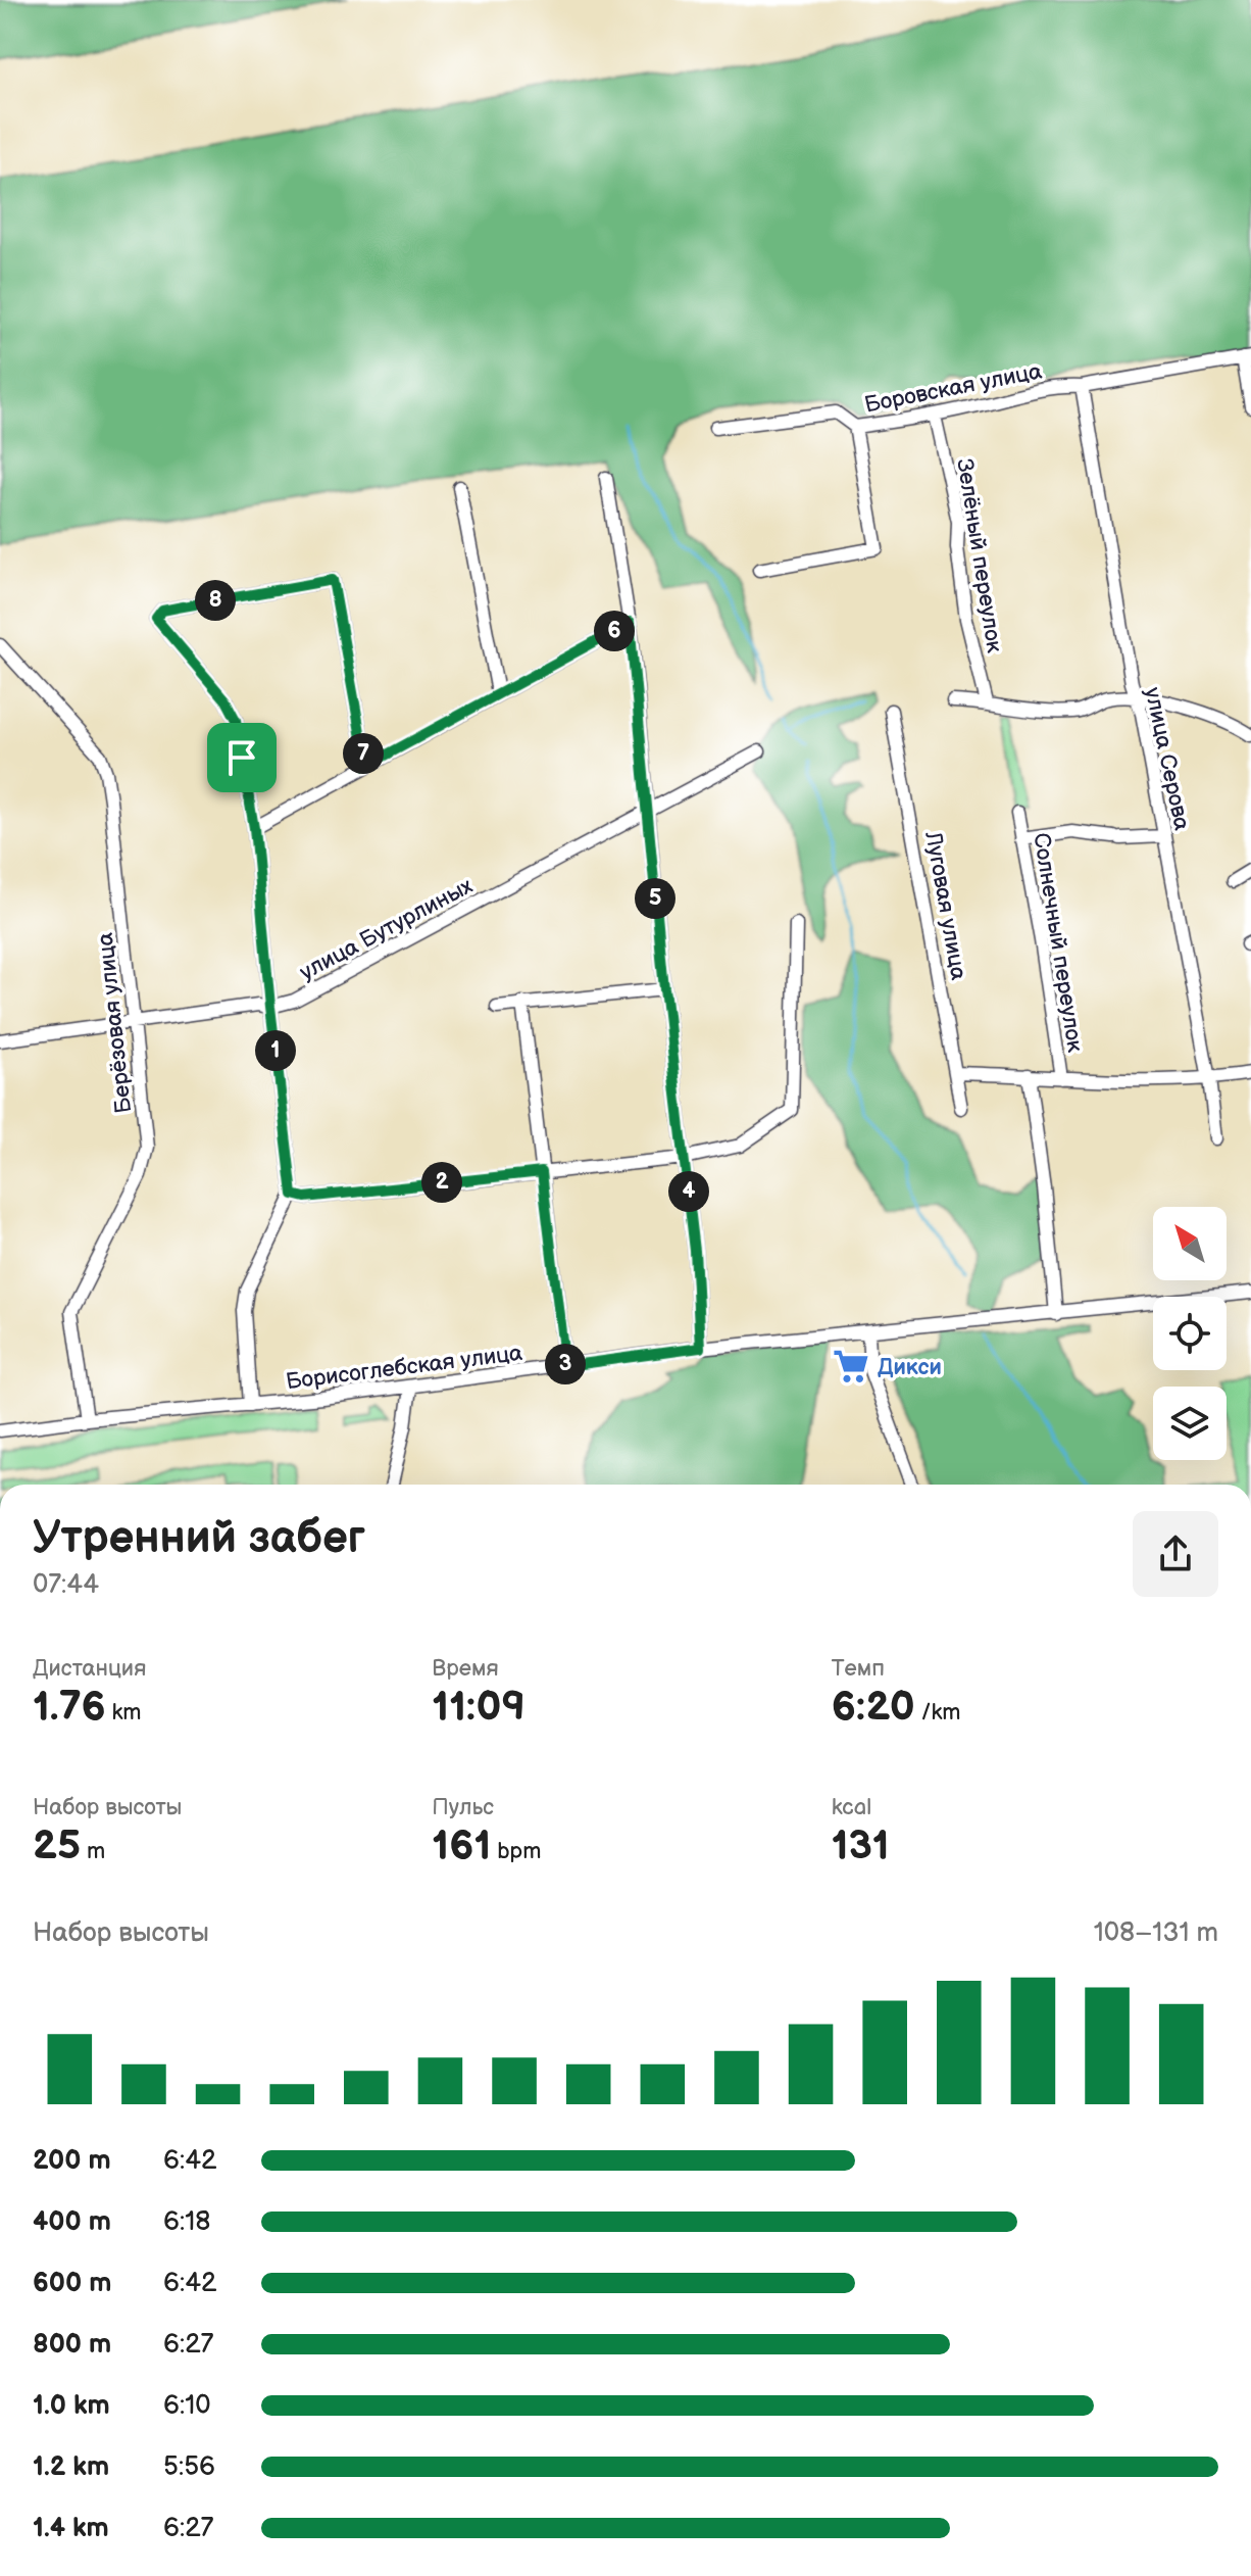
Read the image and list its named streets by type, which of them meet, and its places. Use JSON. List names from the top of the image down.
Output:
{
  "streets": {
    "street": [
      "Боровская улица",
      "Зелёный переулок",
      "улица Серова",
      "Луговая улица",
      "улица Бутурлиных",
      "Солнечный переулок",
      "Берёзовая улица",
      "Борисоглебская улица"
    ]
  },
  "crossings": [
    ["Боровская улица", "Зелёный переулок"],
    ["Боровская улица", "улица Серова"],
    ["улица Бутурлиных", "Берёзовая улица"],
    ["Берёзовая улица", "Борисоглебская улица"]
  ],
  "places": {
    "supermarket": ["Дикси"]
  },
  "north": "top left",
  "page": {
    "pins": [
      "8",
      "6",
      "7",
      "5",
      "1",
      "2",
      "4",
      "3"
    ],
    "heading": ["Утренний забег", "07:44"],
    "stats": [
      ["Дистанция", "1.76 km"],
      ["Время", "11:09"],
      ["Темп", "6:20 /km"],
      ["Набор высоты", "25 m"],
      ["Пульс", "161 bpm"],
      ["kcal", "131"]
    ],
    "chart": ["Набор высоты", "108–131 m"],
    "list": [
      {
        "name": "200 m",
        "note": "6:42"
      },
      {
        "name": "400 m",
        "note": "6:18"
      },
      {
        "name": "600 m",
        "note": "6:42"
      },
      {
        "name": "800 m",
        "note": "6:27"
      },
      {
        "name": "1.0 km",
        "note": "6:10"
      },
      {
        "name": "1.2 km",
        "note": "5:56"
      },
      {
        "name": "1.4 km",
        "note": "6:27"
      }
    ]
  }
}
